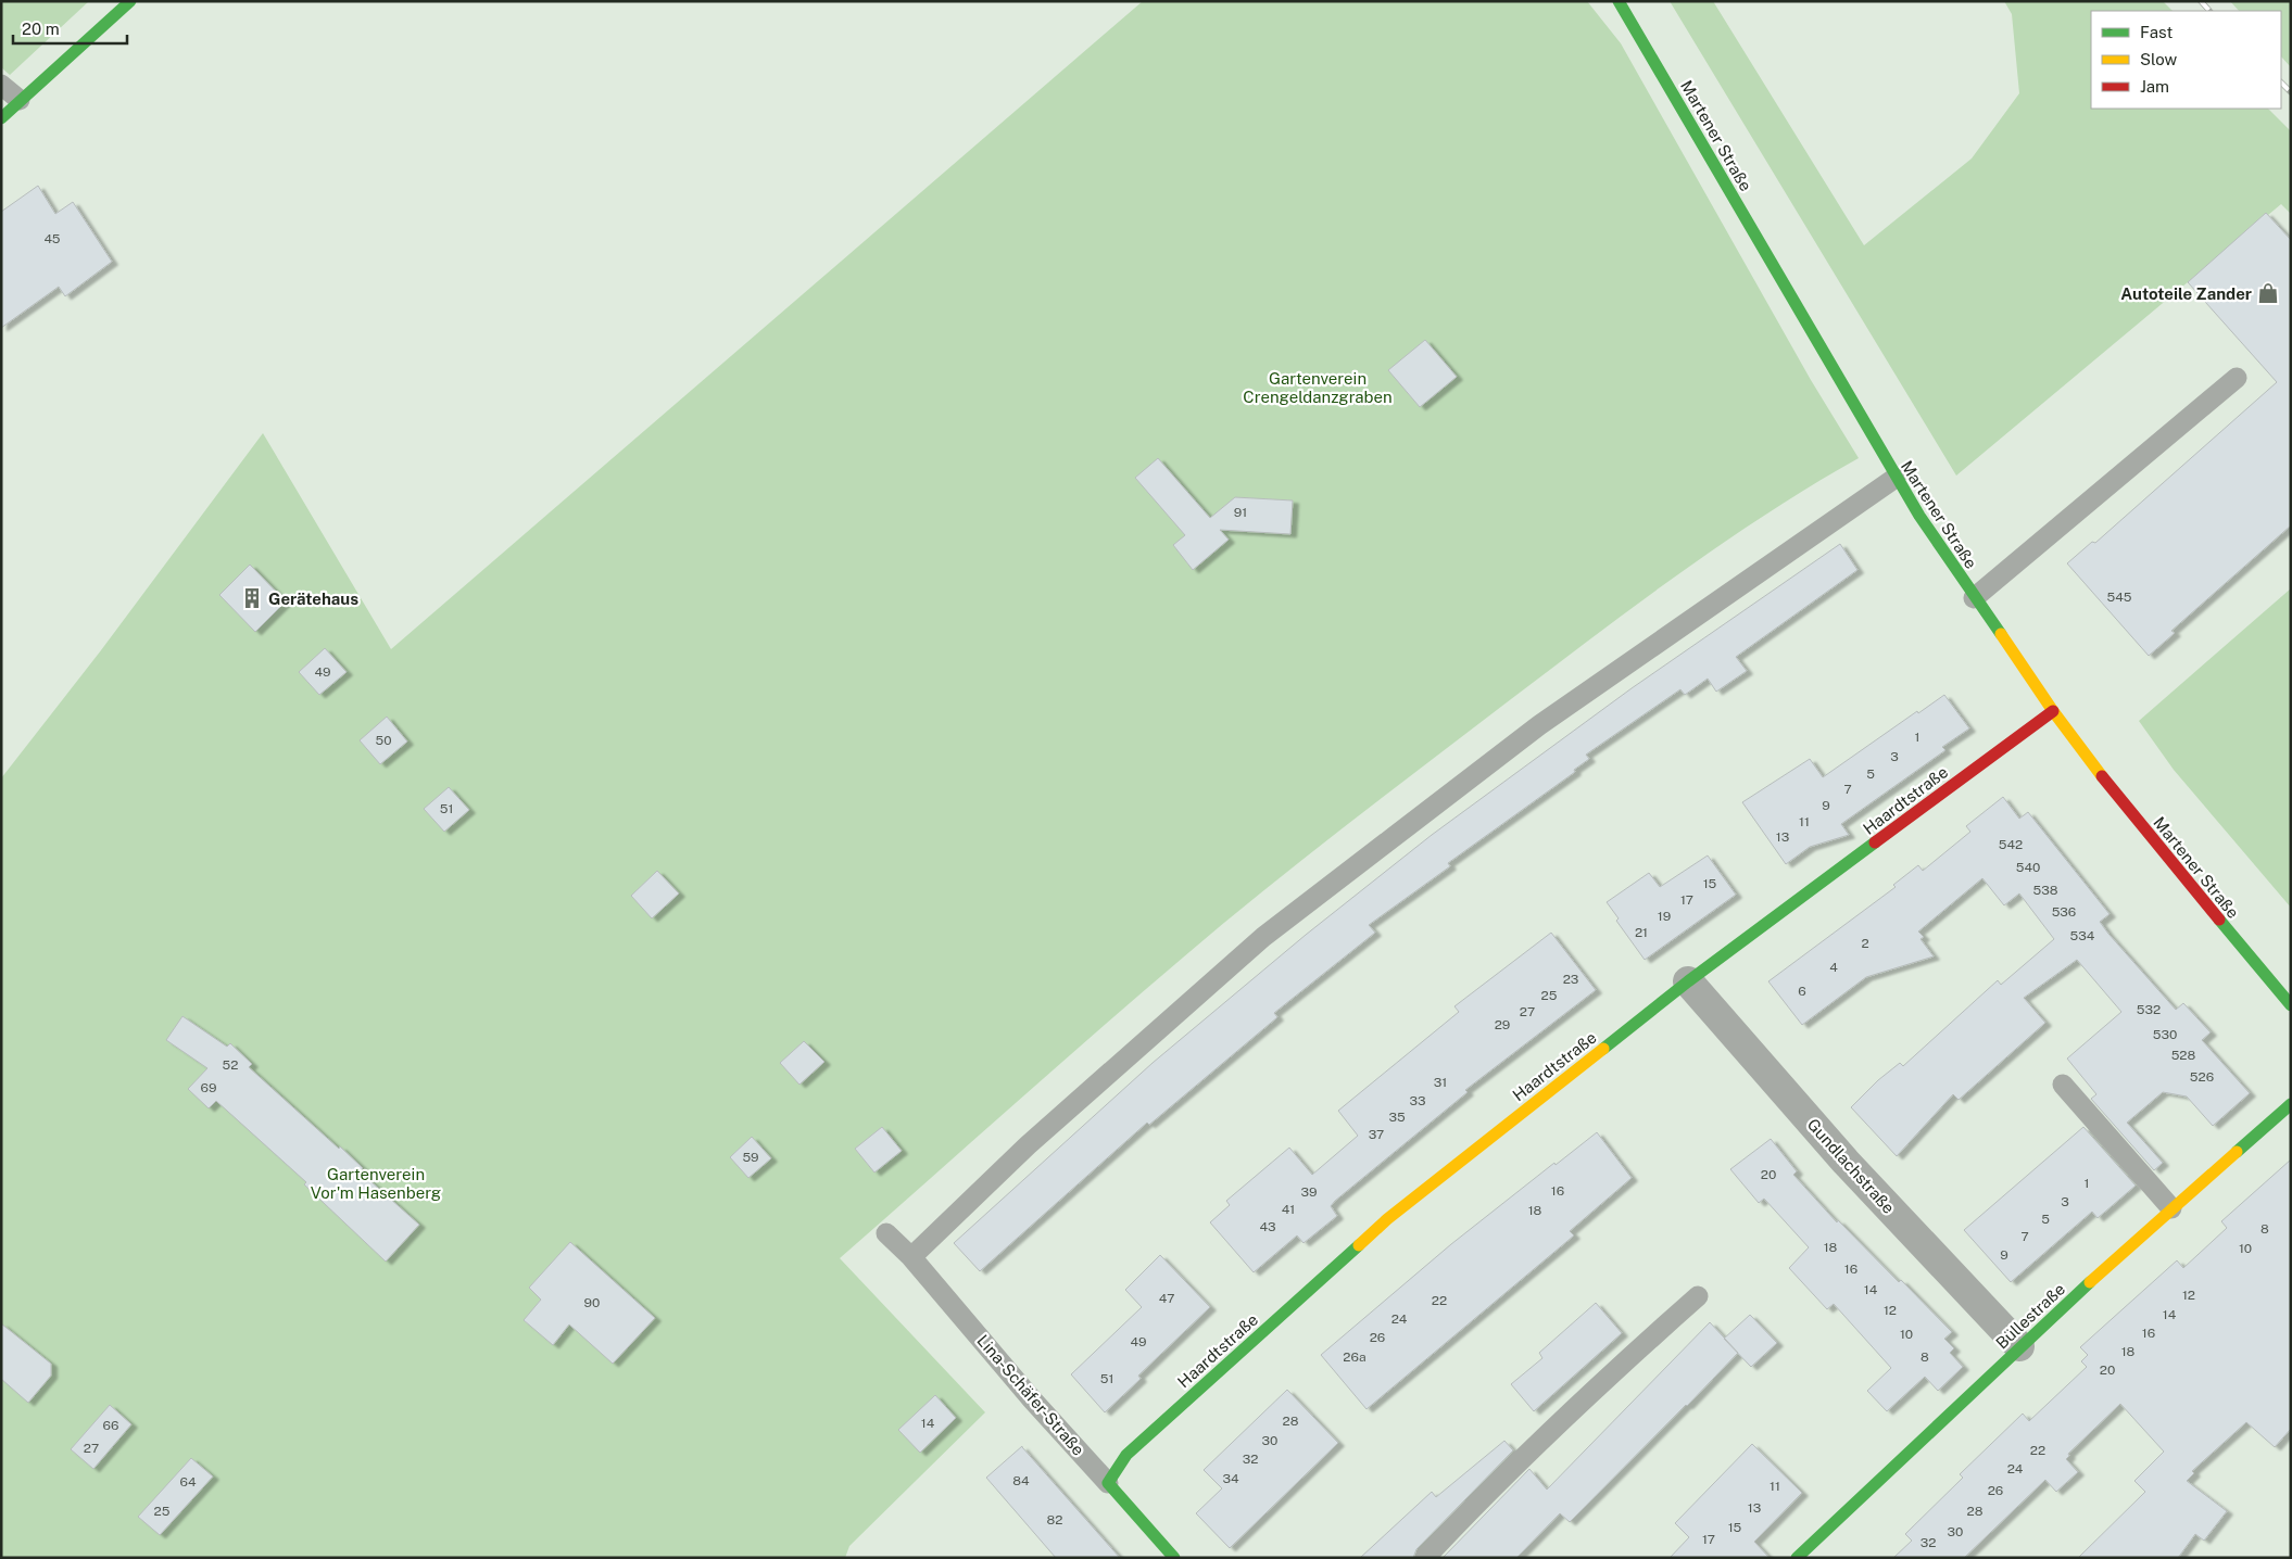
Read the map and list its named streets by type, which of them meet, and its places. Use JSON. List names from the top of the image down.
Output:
{
  "streets": {
    "street": [
      "Martener Straße",
      "Haardtstraße",
      "Gundlachstraße",
      "Büllestraße",
      "Lina-Schäfer-Straße"
    ]
  },
  "crossings": [
    ["Martener Straße", "Haardtstraße"],
    ["Haardtstraße", "Gundlachstraße"],
    ["Haardtstraße", "Lina-Schäfer-Straße"],
    ["Gundlachstraße", "Büllestraße"]
  ],
  "parks": ["Gartenverein Crengeldanzgraben", "Gartenverein Vor'm Hasenberg"],
  "places": {
    "shop": ["Autoteile Zander"],
    "building": ["Gerätehaus"]
  },
  "house_numbers": [
    "45",
    "91",
    "545",
    "49",
    "1",
    "50",
    "3",
    "5",
    "7",
    "9",
    "51",
    "11",
    "13",
    "542",
    "540",
    "15",
    "538",
    "17",
    "536",
    "19",
    "21",
    "534",
    "2",
    "4",
    "23",
    "6",
    "25",
    "532",
    "27",
    "29",
    "530",
    "528",
    "52",
    "526",
    "31",
    "69",
    "33",
    "35",
    "37",
    "59",
    "20",
    "1",
    "16",
    "39",
    "3",
    "41",
    "18",
    "5",
    "43",
    "8",
    "7",
    "18",
    "10",
    "9",
    "16",
    "14",
    "12",
    "47",
    "22",
    "90",
    "12",
    "14",
    "24",
    "16",
    "10",
    "26",
    "49",
    "18",
    "26a",
    "8",
    "20",
    "51",
    "28",
    "14",
    "66",
    "30",
    "27",
    "22",
    "32",
    "24",
    "34",
    "84",
    "64",
    "11",
    "26",
    "13",
    "25",
    "28",
    "82",
    "15",
    "30",
    "17",
    "32"
  ],
  "legend": ["Fast", "Slow", "Jam"],
  "scale_bar": "20 m"
}
